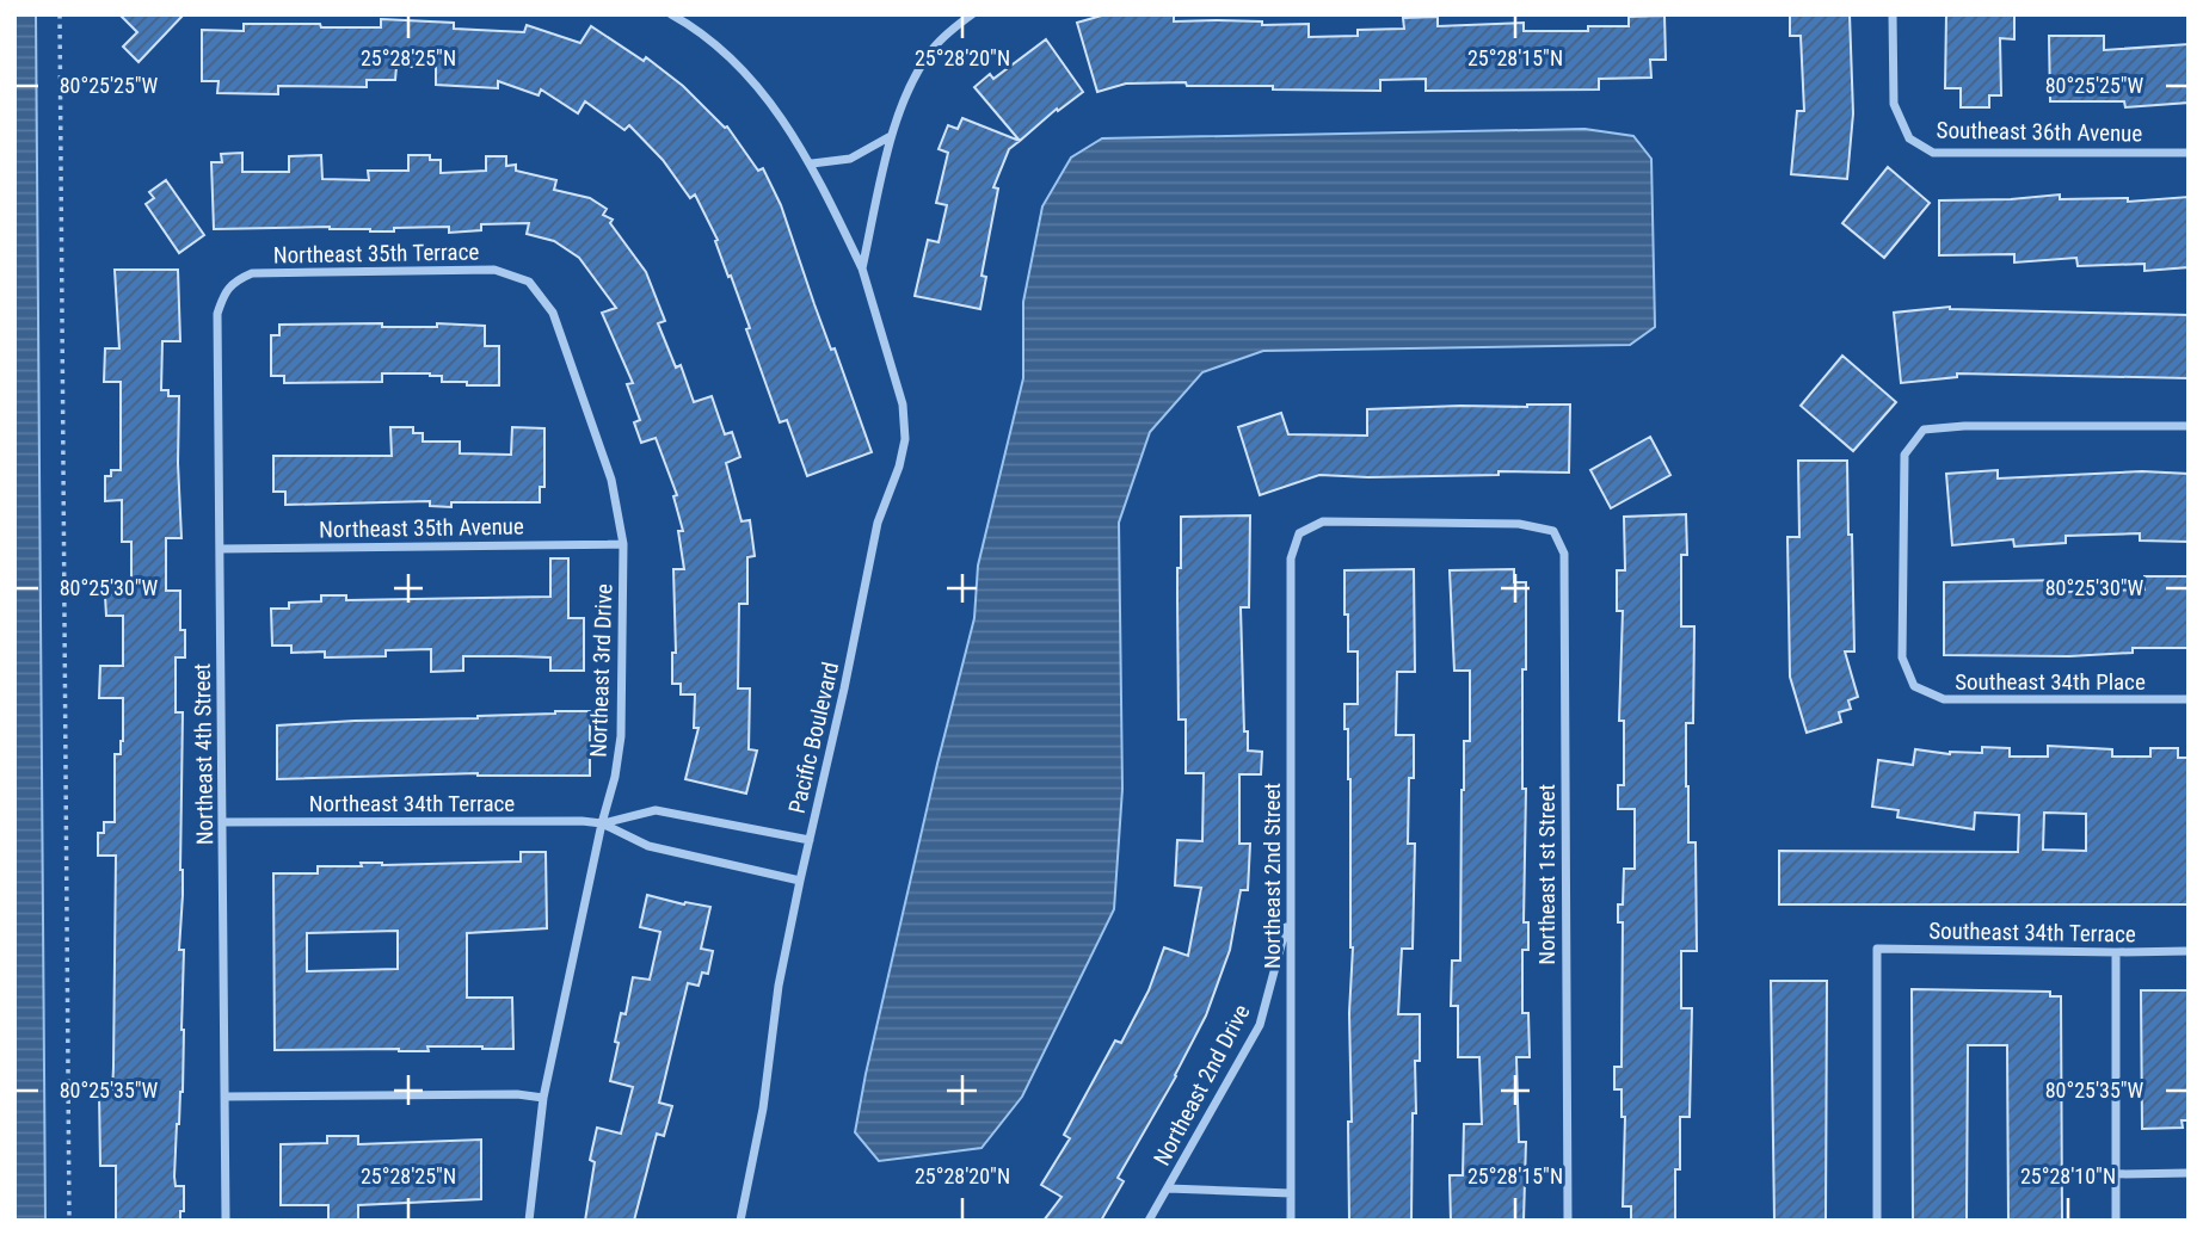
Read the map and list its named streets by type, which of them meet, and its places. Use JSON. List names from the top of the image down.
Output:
{
  "streets": {
    "street": [
      "Southeast 36th Avenue",
      "Northeast 35th Terrace",
      "Northeast 35th Avenue",
      "Northeast 3rd Drive",
      "Southeast 34th Place",
      "Pacific Boulevard",
      "Northeast 4th Street",
      "Northeast 34th Terrace",
      "Northeast 1st Street",
      "Northeast 2nd Street",
      "Southeast 34th Terrace",
      "Northeast 2nd Drive"
    ]
  },
  "crossings": [
    ["Northeast 35th Terrace", "Northeast 3rd Drive"],
    ["Northeast 35th Terrace", "Northeast 4th Street"],
    ["Northeast 35th Avenue", "Northeast 3rd Drive"],
    ["Northeast 35th Avenue", "Northeast 4th Street"],
    ["Northeast 3rd Drive", "Northeast 34th Terrace"],
    ["Pacific Boulevard", "Northeast 34th Terrace"],
    ["Northeast 4th Street", "Northeast 34th Terrace"],
    ["Northeast 1st Street", "Northeast 2nd Street"],
    ["Northeast 2nd Street", "Northeast 2nd Drive"]
  ],
  "coordinates": [
    "25°28'25\"N",
    "25°28'20\"N",
    "25°28'15\"N",
    "80°25'25\"W",
    "80°25'30\"W",
    "80°25'35\"W",
    "25°28'10\"N"
  ]
}
